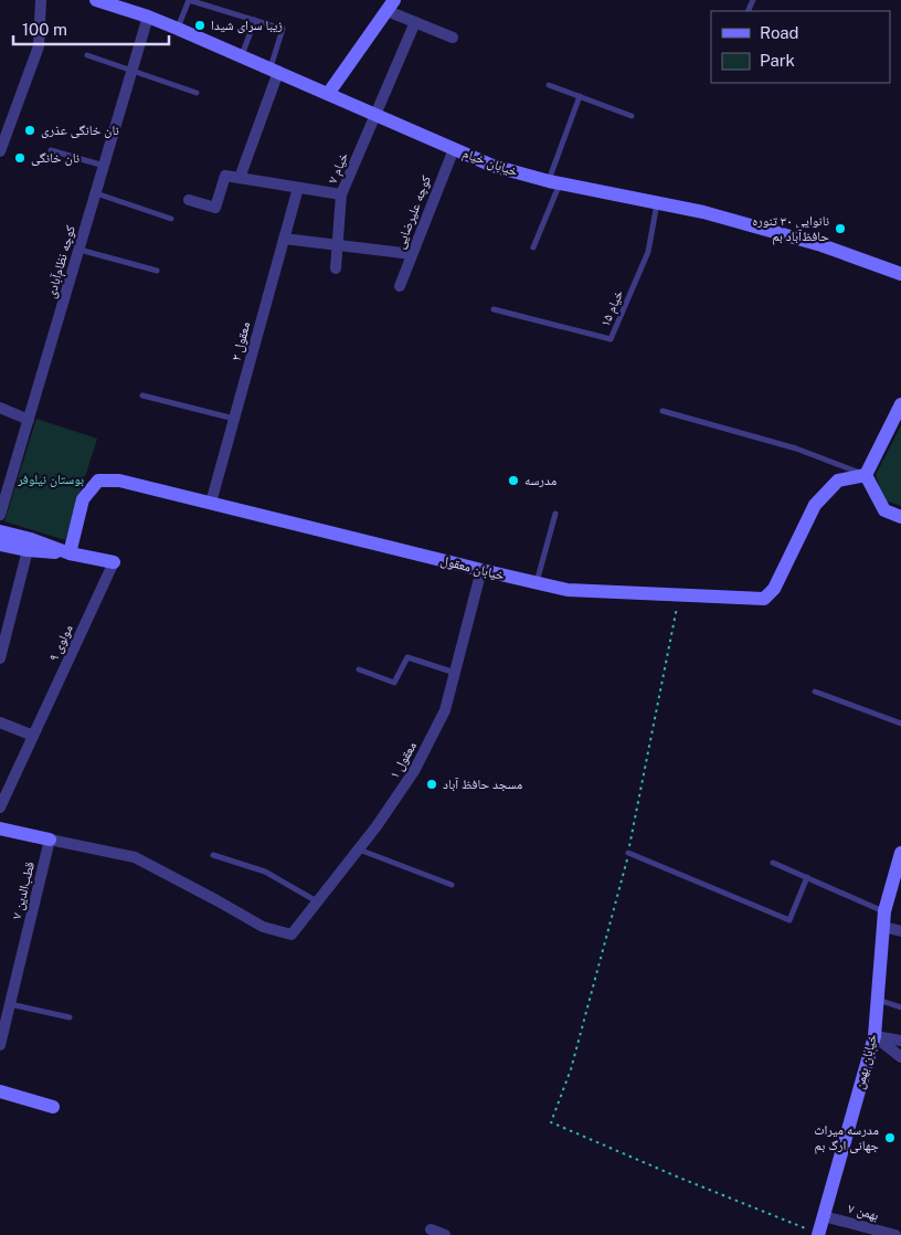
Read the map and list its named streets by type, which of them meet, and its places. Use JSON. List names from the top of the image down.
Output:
{
  "streets": {
    "street": [
      "خیابان خیام",
      "خیام ۷",
      "کوچه علیرضایی",
      "کوچه نظام‌آبادی",
      "معقول ۲",
      "خیابان معقول",
      "مولوی ۹",
      "معقول ۱",
      "قطب‌الدین ۷",
      "خیابان بهمن",
      "بهمن ۷"
    ],
    "lane": ["خیام ۱۵"]
  },
  "crossings": [
    ["خیابان خیام", "خیام ۷"],
    ["خیابان خیام", "کوچه علیرضایی"],
    ["خیابان خیام", "کوچه نظام‌آبادی"],
    ["خیابان خیام", "خیام ۱۵"],
    ["معقول ۲", "خیابان معقول"],
    ["خیابان معقول", "معقول ۱"],
    ["معقول ۱", "قطب‌الدین ۷"],
    ["خیابان بهمن", "بهمن ۷"]
  ],
  "parks": ["بوستان نیلوفر"],
  "places": [
    "زیبا سرای شیدا",
    "نان خانگی عذری",
    "نان خانگی",
    "نانوایی ۳۰ تنوره حافظ‌آباد بم",
    "مدرسه",
    "مسجد حافظ آباد",
    "مدرسه میراث جهانی ارگ بم"
  ],
  "legend": ["Road", "Park"],
  "scale_bar": "100 m"
}
